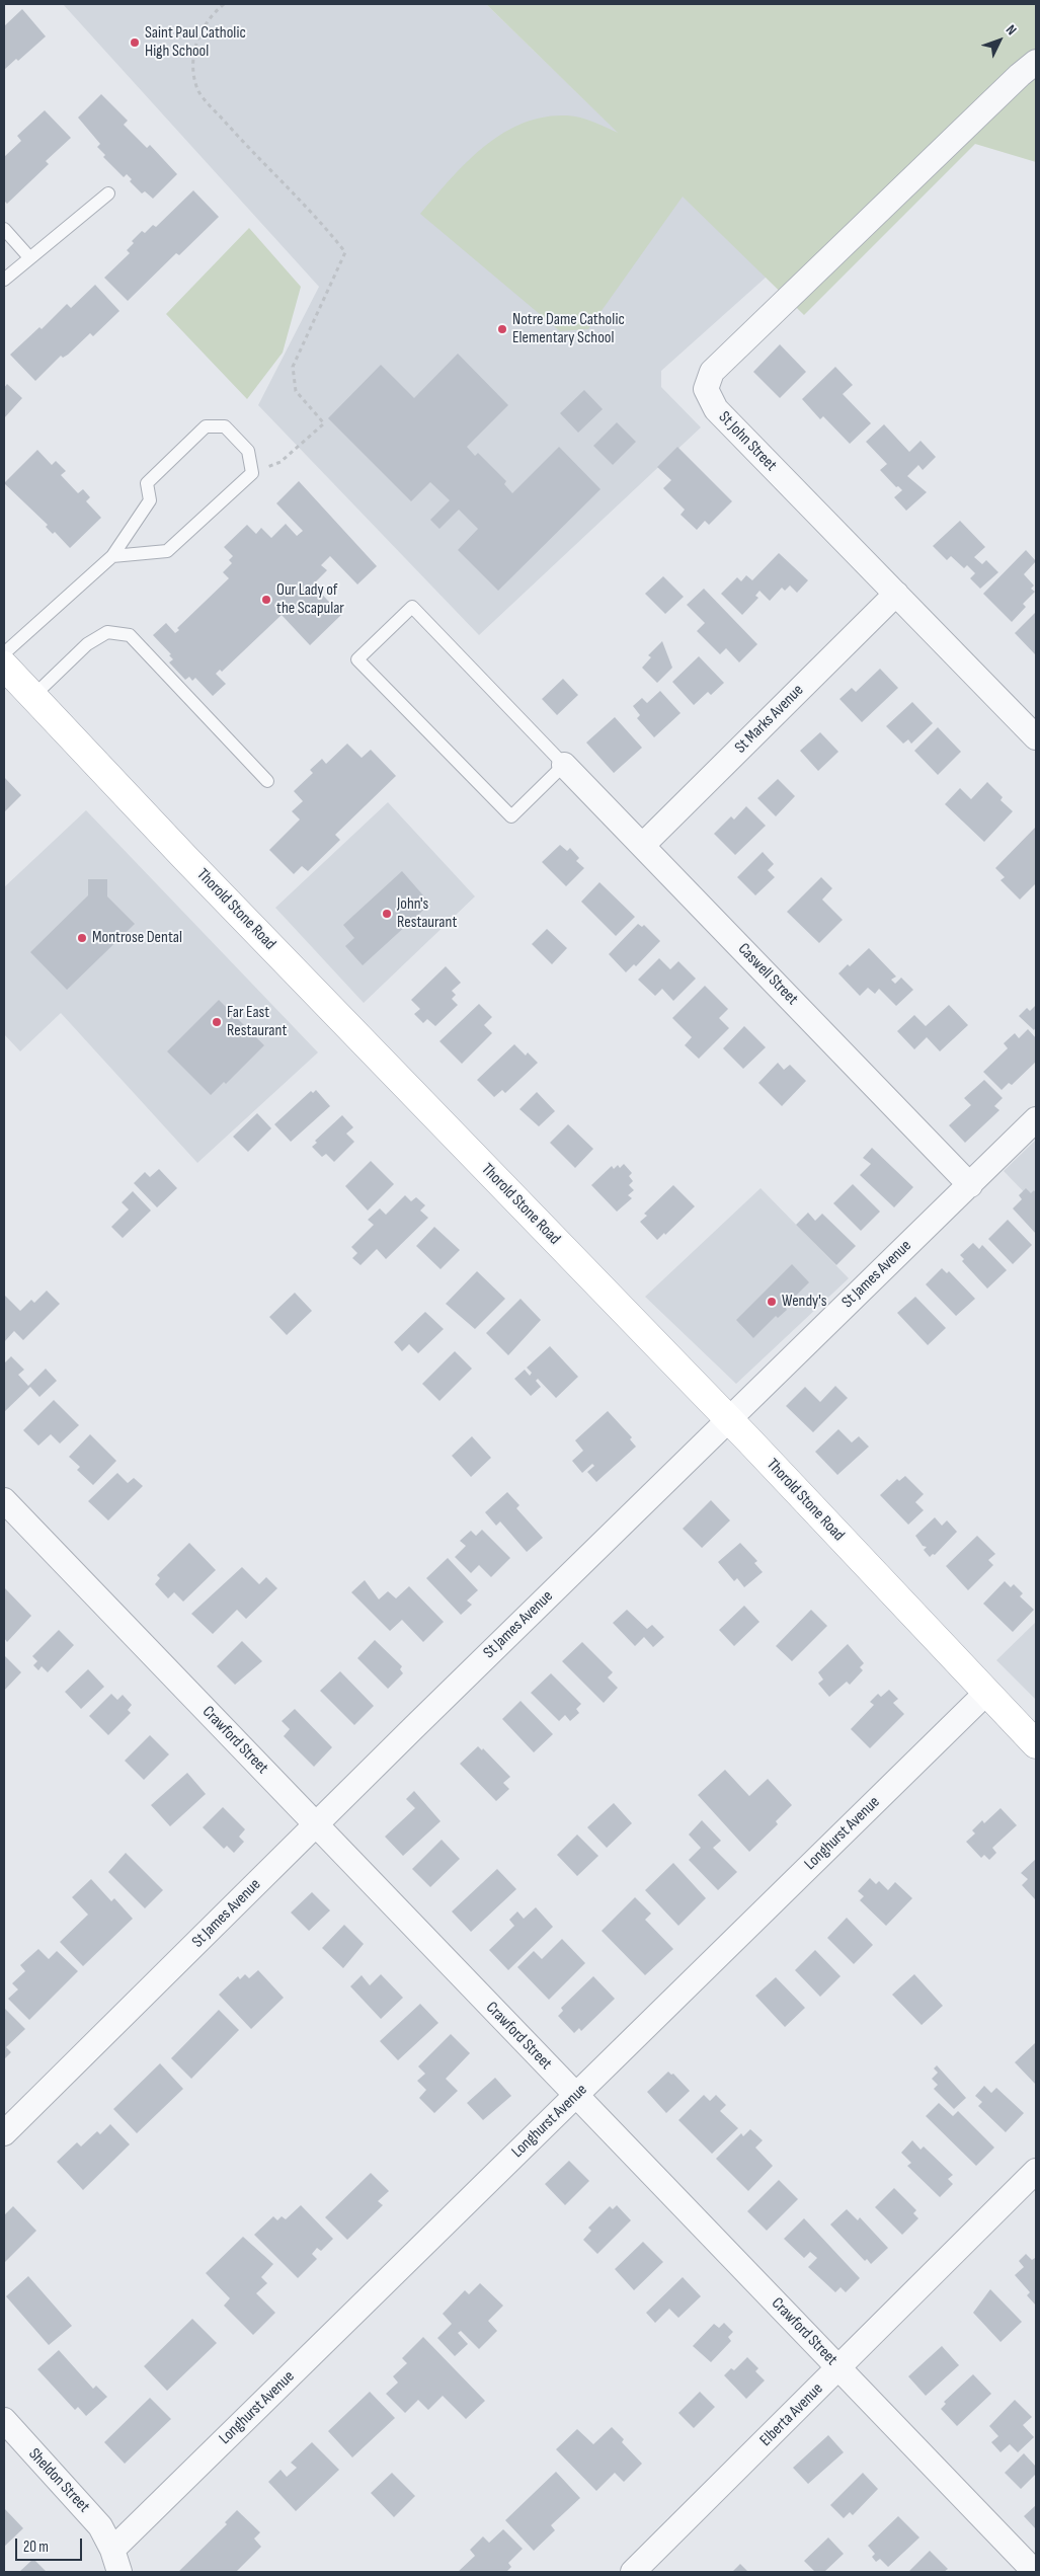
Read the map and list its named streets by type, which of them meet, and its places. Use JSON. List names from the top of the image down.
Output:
{
  "streets": {
    "main road": ["Thorold Stone Road"],
    "street": [
      "St John Street",
      "St Marks Avenue",
      "Caswell Street",
      "St James Avenue",
      "Crawford Street",
      "Longhurst Avenue",
      "Elberta Avenue",
      "Sheldon Street"
    ]
  },
  "crossings": [
    ["St John Street", "St Marks Avenue"],
    ["St Marks Avenue", "Caswell Street"],
    ["Thorold Stone Road", "St James Avenue"],
    ["Thorold Stone Road", "Longhurst Avenue"],
    ["Caswell Street", "St James Avenue"],
    ["St James Avenue", "Crawford Street"],
    ["Crawford Street", "Longhurst Avenue"],
    ["Crawford Street", "Elberta Avenue"],
    ["Longhurst Avenue", "Sheldon Street"]
  ],
  "places": [
    "Saint Paul Catholic High School",
    "Notre Dame Catholic Elementary School",
    "Our Lady of the Scapular",
    "John's Restaurant",
    "Montrose Dental",
    "Far East Restaurant",
    "Wendy's"
  ],
  "scale_bar": "20 m",
  "north": "top right"
}
